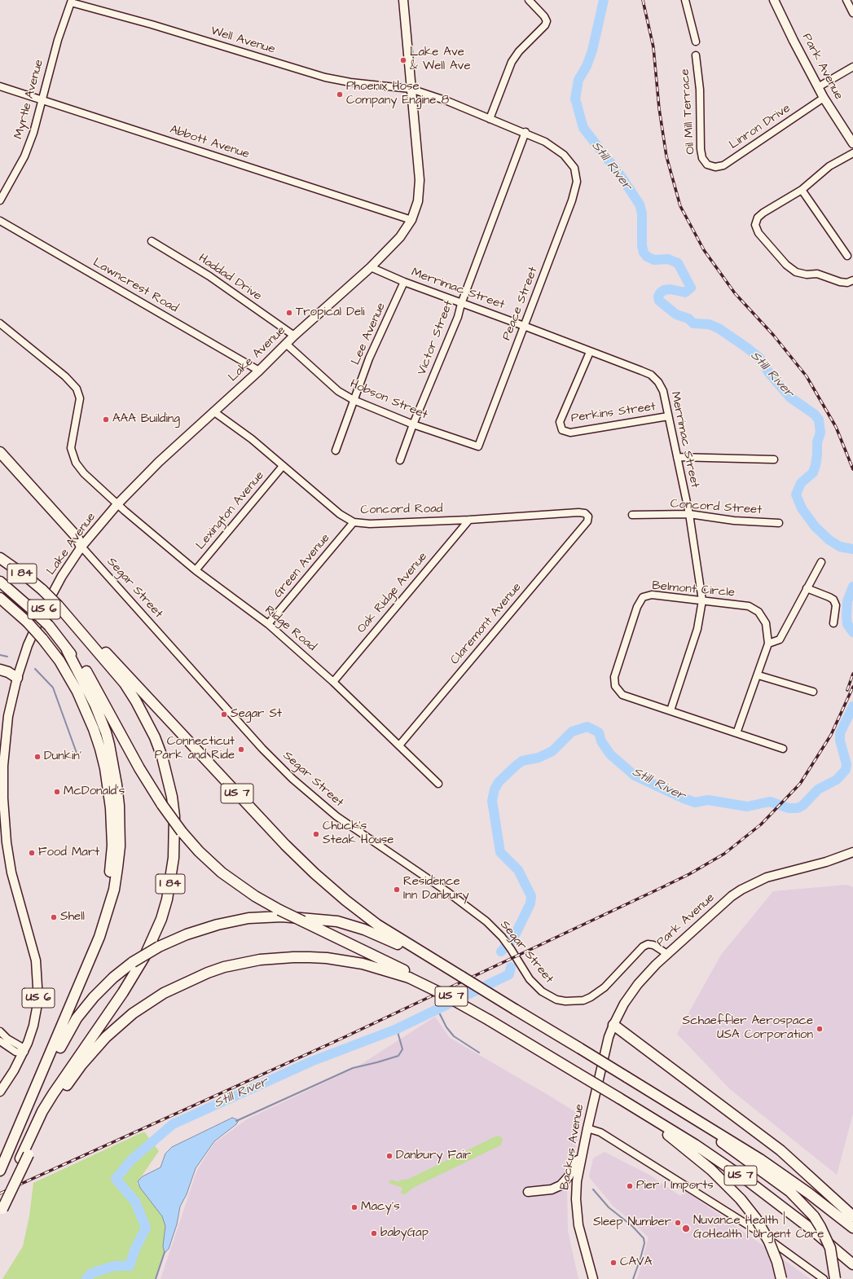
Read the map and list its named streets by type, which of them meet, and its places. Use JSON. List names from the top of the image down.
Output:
{
  "streets": {
    "highway": ["I 84", "US 7"],
    "main road": [
      "Park Avenue",
      "Lake Avenue",
      "US 6",
      "Backus Avenue"
    ],
    "street": [
      "Well Avenue",
      "Myrtle Avenue",
      "Oil Mill Terrace",
      "Linron Drive",
      "Abbott Avenue",
      "Haddad Drive",
      "Lawncrest Road",
      "Merrimac Street",
      "Peace Street",
      "Lee Avenue",
      "Victor Street",
      "Hobson Street",
      "Perkins Street",
      "Concord Street",
      "Concord Road",
      "Lexington Avenue",
      "Green Avenue",
      "Segar Street",
      "Belmont Circle",
      "Oak Ridge Avenue",
      "Claremont Avenue",
      "Ridge Road"
    ]
  },
  "crossings": [
    ["Well Avenue", "Myrtle Avenue"],
    ["Well Avenue", "Peace Street"],
    ["Well Avenue", "Victor Street"],
    ["Well Avenue", "Lake Avenue"],
    ["Park Avenue", "Linron Drive"],
    ["Park Avenue", "Segar Street"],
    ["Park Avenue", "Backus Avenue"],
    ["Myrtle Avenue", "Abbott Avenue"],
    ["Oil Mill Terrace", "Linron Drive"],
    ["Abbott Avenue", "Lake Avenue"],
    ["Haddad Drive", "Lake Avenue"],
    ["Lawncrest Road", "Lake Avenue"],
    ["Merrimac Street", "Peace Street"],
    ["Merrimac Street", "Lee Avenue"],
    ["Merrimac Street", "Victor Street"],
    ["Merrimac Street", "Lake Avenue"],
    ["Merrimac Street", "Perkins Street"],
    ["Merrimac Street", "Concord Street"],
    ["Merrimac Street", "Belmont Circle"],
    ["Peace Street", "Hobson Street"],
    ["Lee Avenue", "Hobson Street"],
    ["Victor Street", "Hobson Street"],
    ["Lake Avenue", "Hobson Street"],
    ["Lake Avenue", "Concord Road"],
    ["Lake Avenue", "Segar Street"],
    ["Lake Avenue", "US 6"],
    ["Lake Avenue", "Ridge Road"],
    ["Concord Road", "Lexington Avenue"],
    ["Concord Road", "Green Avenue"],
    ["Concord Road", "Oak Ridge Avenue"],
    ["Concord Road", "Claremont Avenue"],
    ["Lexington Avenue", "Ridge Road"],
    ["Green Avenue", "Ridge Road"],
    ["I 84", "US 7"],
    ["Oak Ridge Avenue", "Ridge Road"],
    ["Claremont Avenue", "Ridge Road"]
  ],
  "water": ["Still River"],
  "places": [
    "Lake Ave & Well Ave",
    "Phoenix Hose Company Engine 8",
    "Tropical Deli",
    "AAA Building",
    "Segar St",
    "Connecticut Park and Ride",
    "Dunkin'",
    "McDonald's",
    "Chuck's Steak House",
    "Food Mart",
    "Residence Inn Danbury",
    "Shell",
    "Schaeffler Aerospace USA Corporation",
    "Danbury Fair",
    "Pier 1 Imports",
    "Macy's",
    "Sleep Number",
    "Nuvance Health | GoHealth | Urgent Care",
    "babyGap",
    "CAVA"
  ]
}
